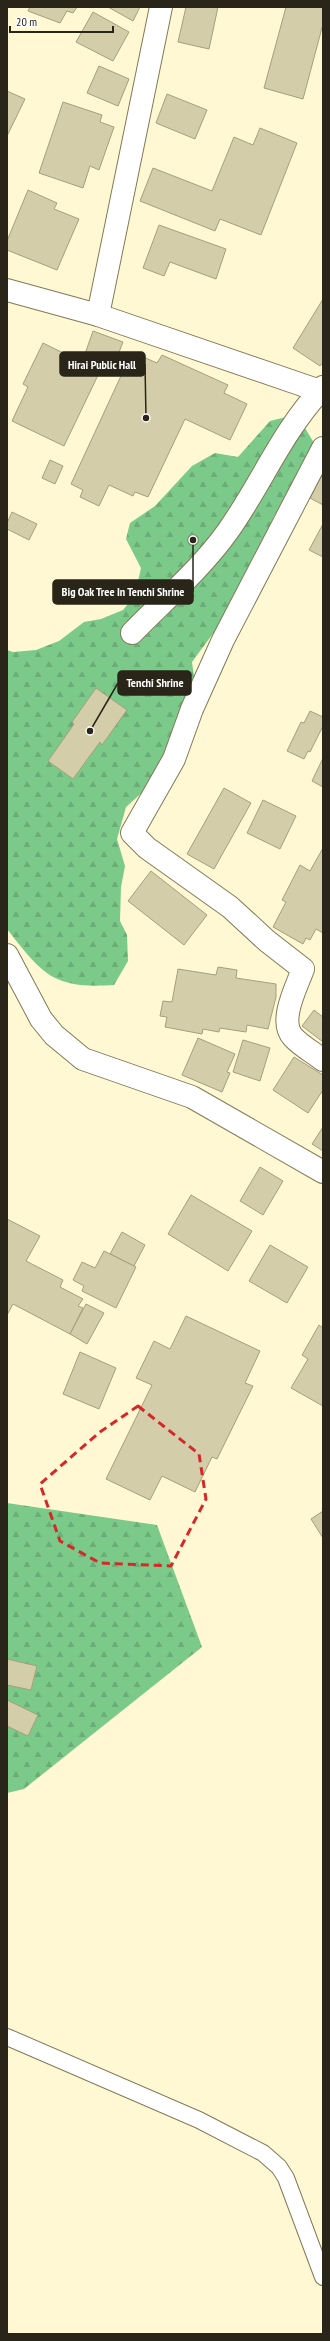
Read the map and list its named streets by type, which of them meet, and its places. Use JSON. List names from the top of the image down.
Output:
{
  "places": ["Hirai Public Hall", "Big Oak Tree In Tenchi Shrine", "Tenchi Shrine"],
  "scale_bar": "20 m"
}
